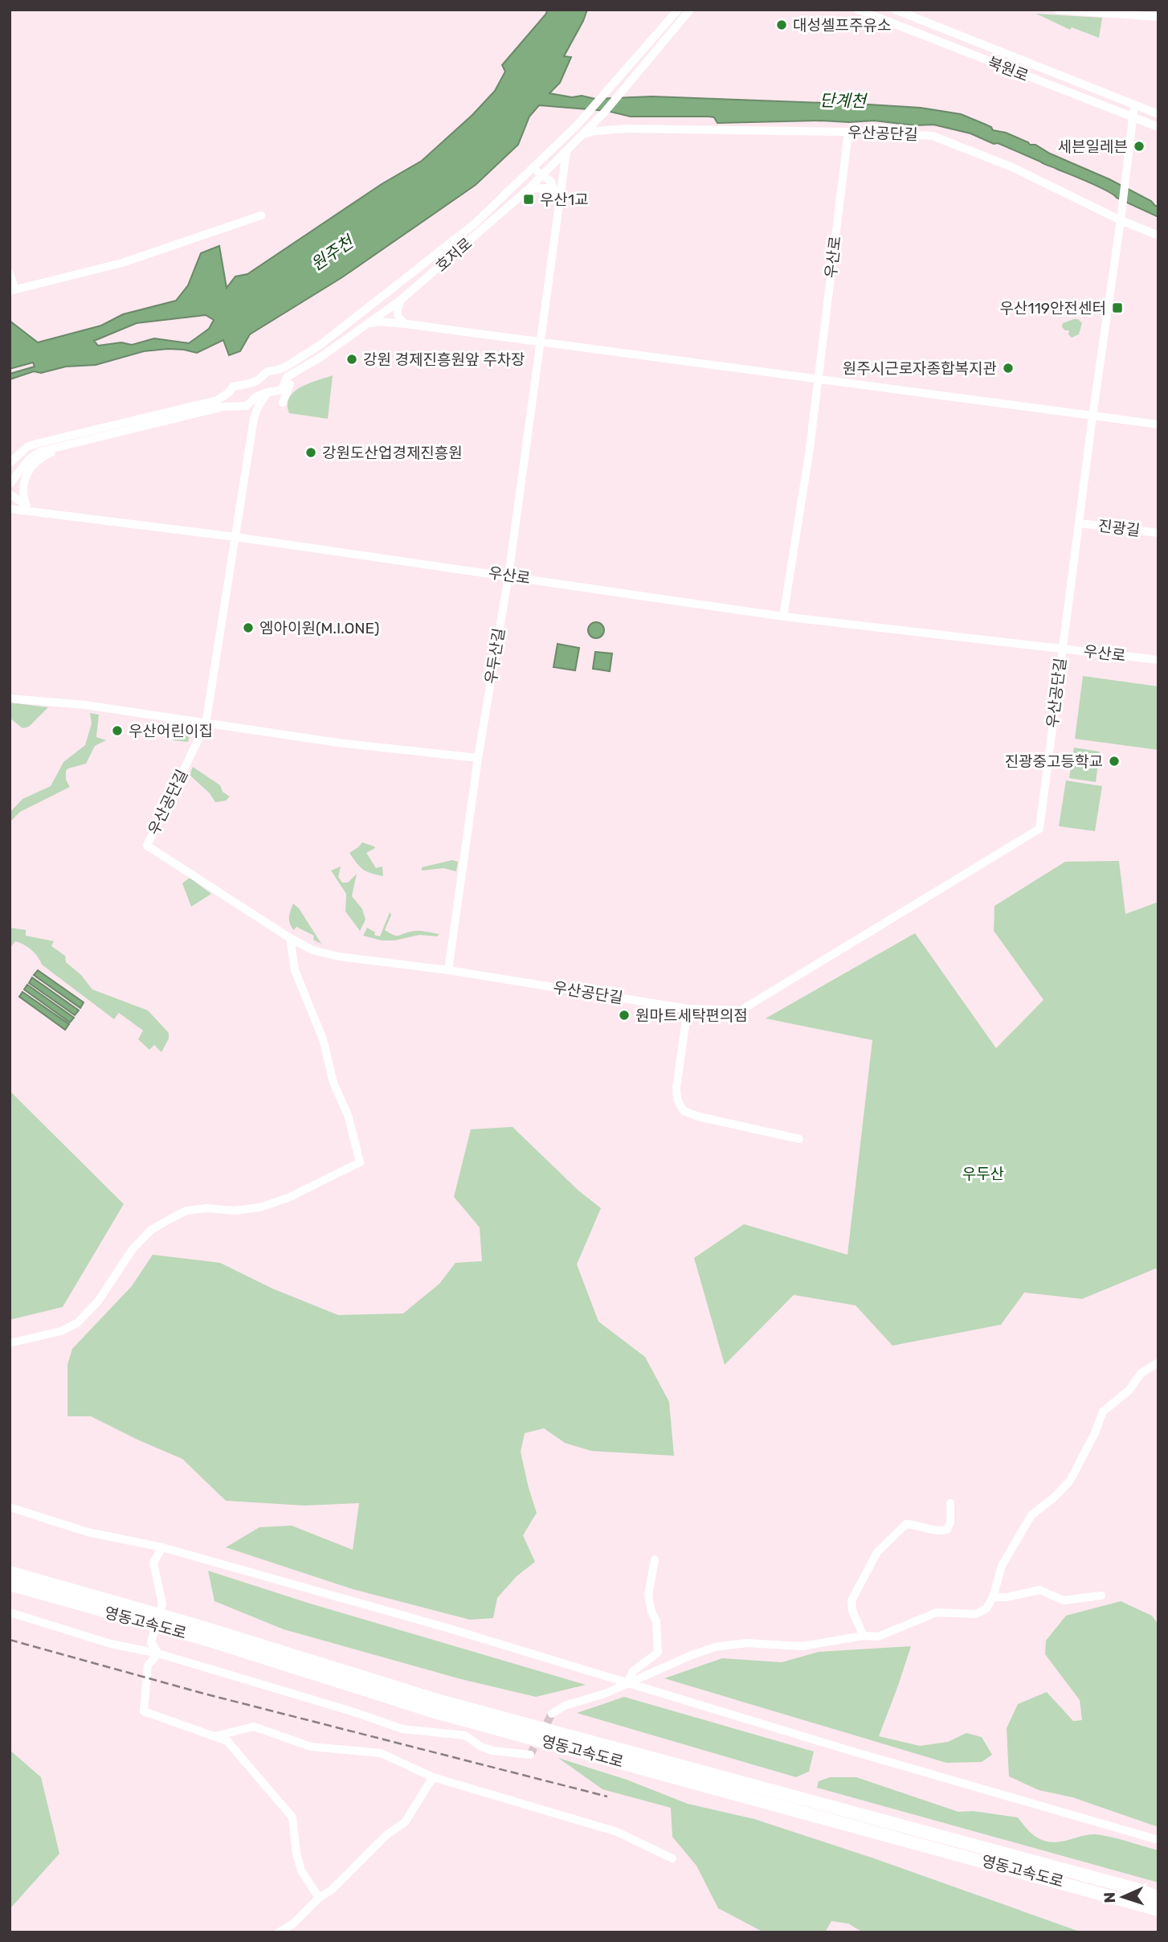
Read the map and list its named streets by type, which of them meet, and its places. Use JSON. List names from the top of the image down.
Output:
{
  "streets": {
    "highway": ["영동고속도로"],
    "street": [
      "북원로",
      "우산공단길",
      "호저로",
      "우산로",
      "진광길",
      "우두산길"
    ]
  },
  "crossings": [
    ["북원로", "우산공단길"],
    ["우산공단길", "호저로"],
    ["우산공단길", "우산로"],
    ["우산공단길", "진광길"],
    ["우산공단길", "우두산길"],
    ["호저로", "우두산길"],
    ["우산로", "우두산길"]
  ],
  "water": ["단계천", "원주천"],
  "parks": ["우두산"],
  "places": {
    "other": [
      "대성셀프주유소",
      "세븐일레븐",
      "강원 경제진흥원앞 주차장",
      "원주시근로자종합복지관",
      "강원도산업경제진흥원",
      "엠아이원(M.I.ONE)",
      "우산어린이집",
      "진광중고등학교",
      "원마트세탁편의점"
    ],
    "transit": ["우산1교", "우산119안전센터"]
  },
  "north": "left"
}
